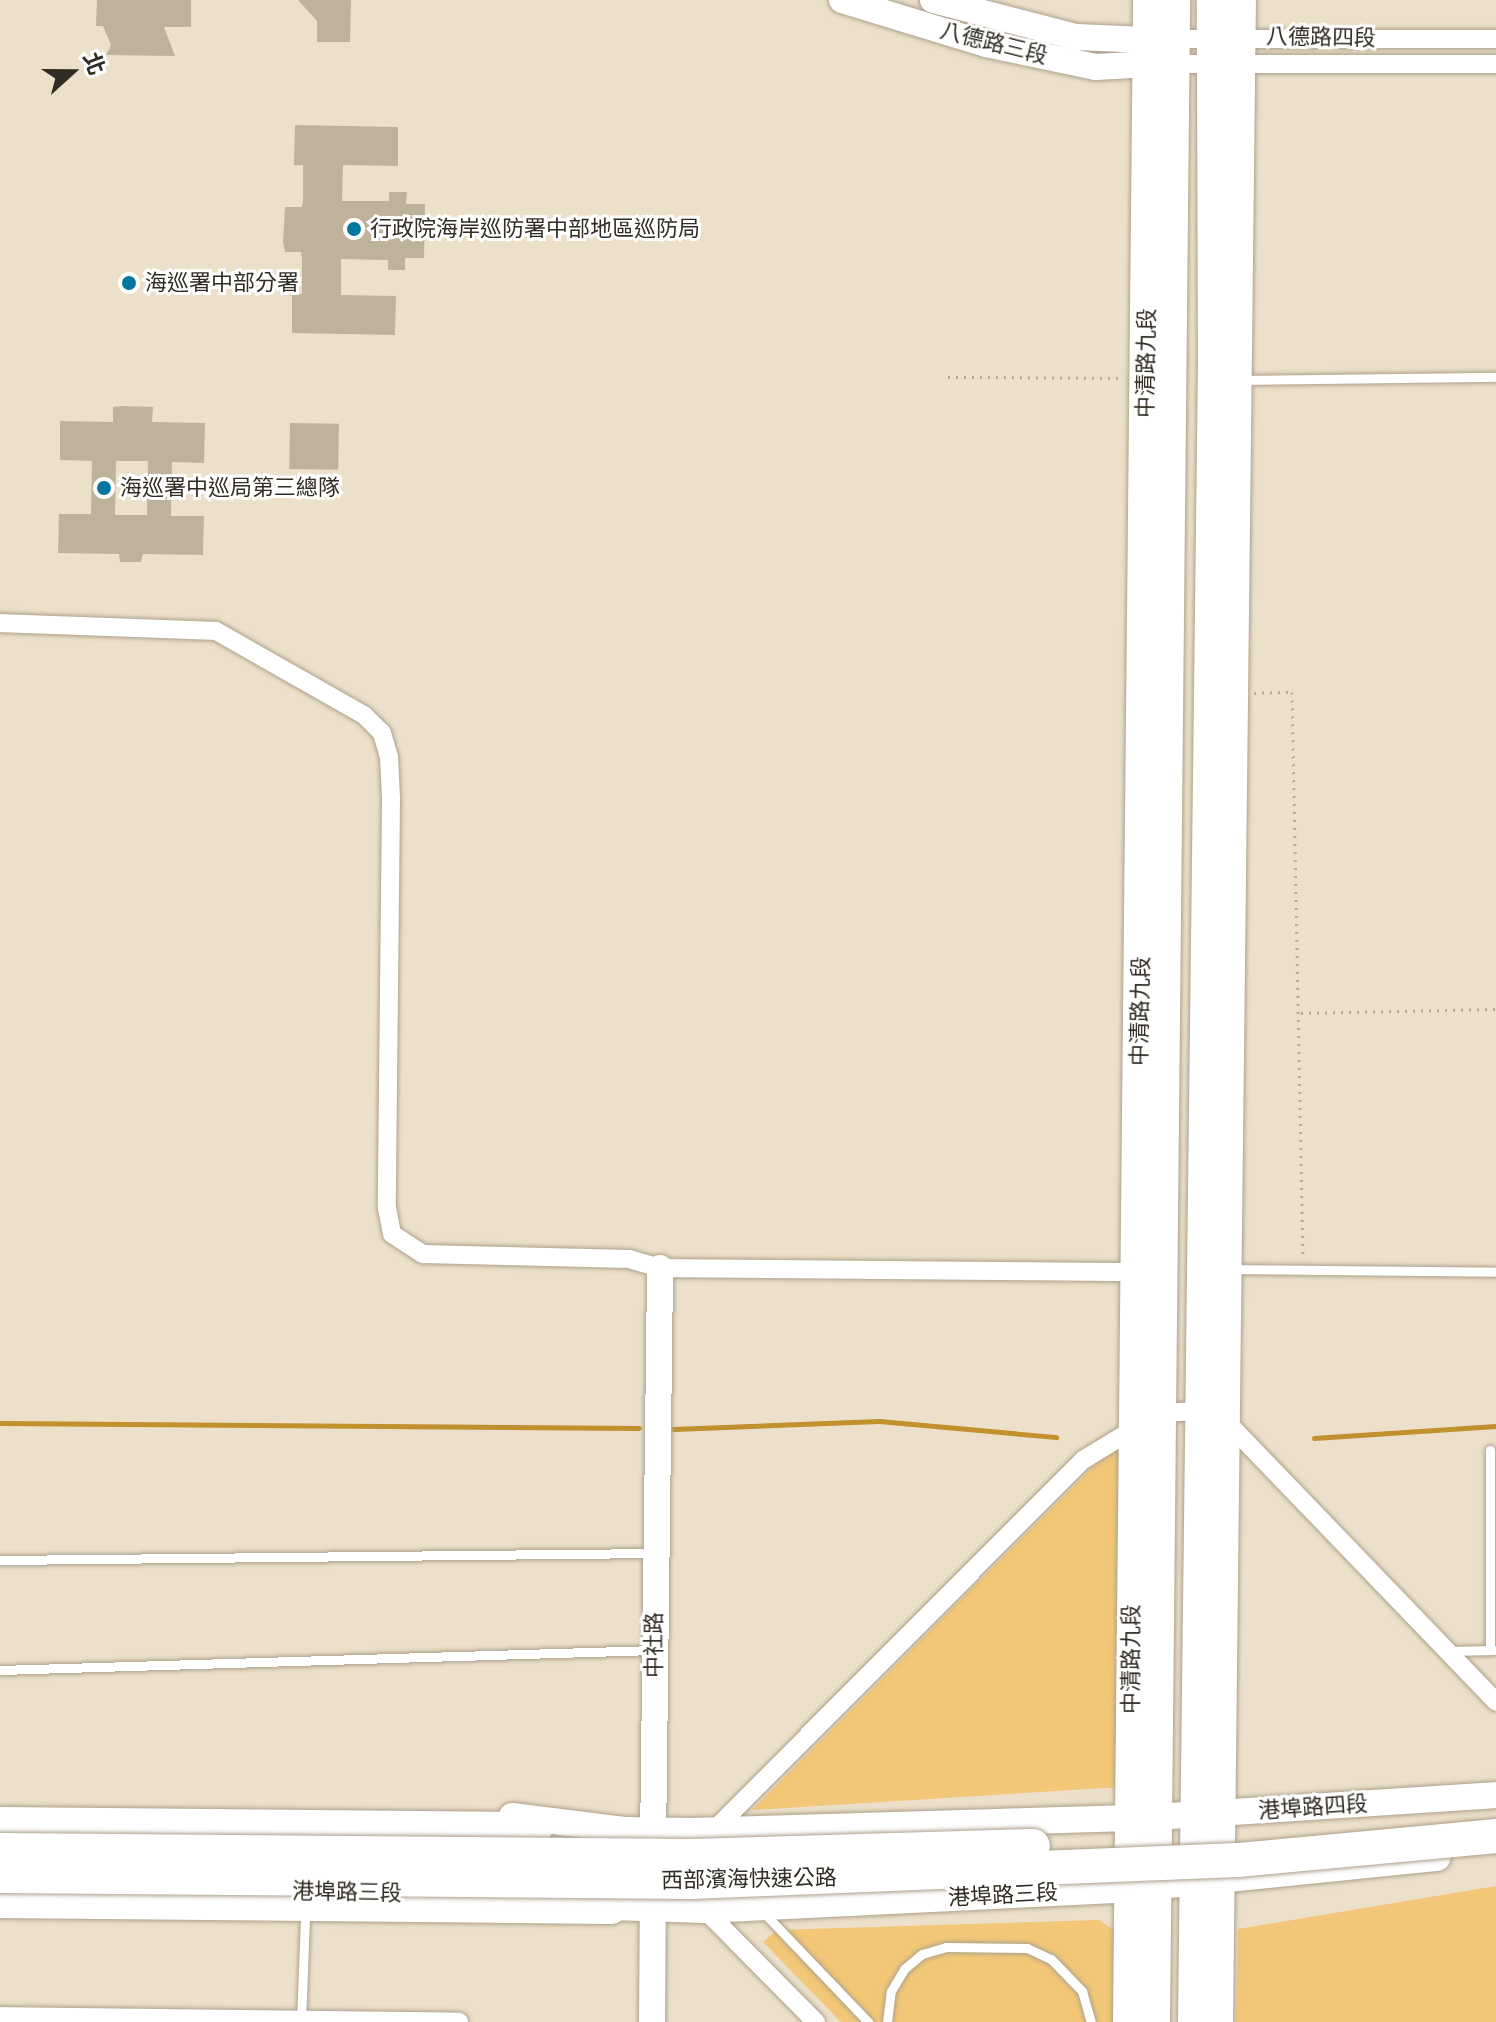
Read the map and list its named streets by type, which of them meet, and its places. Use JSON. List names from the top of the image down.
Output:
{
  "streets": {
    "highway": ["西部濱海快速公路"],
    "main road": ["中清路九段"],
    "street": [
      "八德路四段",
      "八德路三段",
      "中社路",
      "港埠路四段",
      "港埠路三段"
    ]
  },
  "crossings": [
    ["八德路四段", "八德路三段"],
    ["八德路四段", "中清路九段"],
    ["八德路三段", "中清路九段"],
    ["中清路九段", "港埠路四段"],
    ["中清路九段", "港埠路三段"],
    ["中社路", "港埠路三段"]
  ],
  "places": ["行政院海岸巡防署中部地區巡防局", "海巡署中部分署", "海巡署中巡局第三總隊"],
  "north": "right"
}
